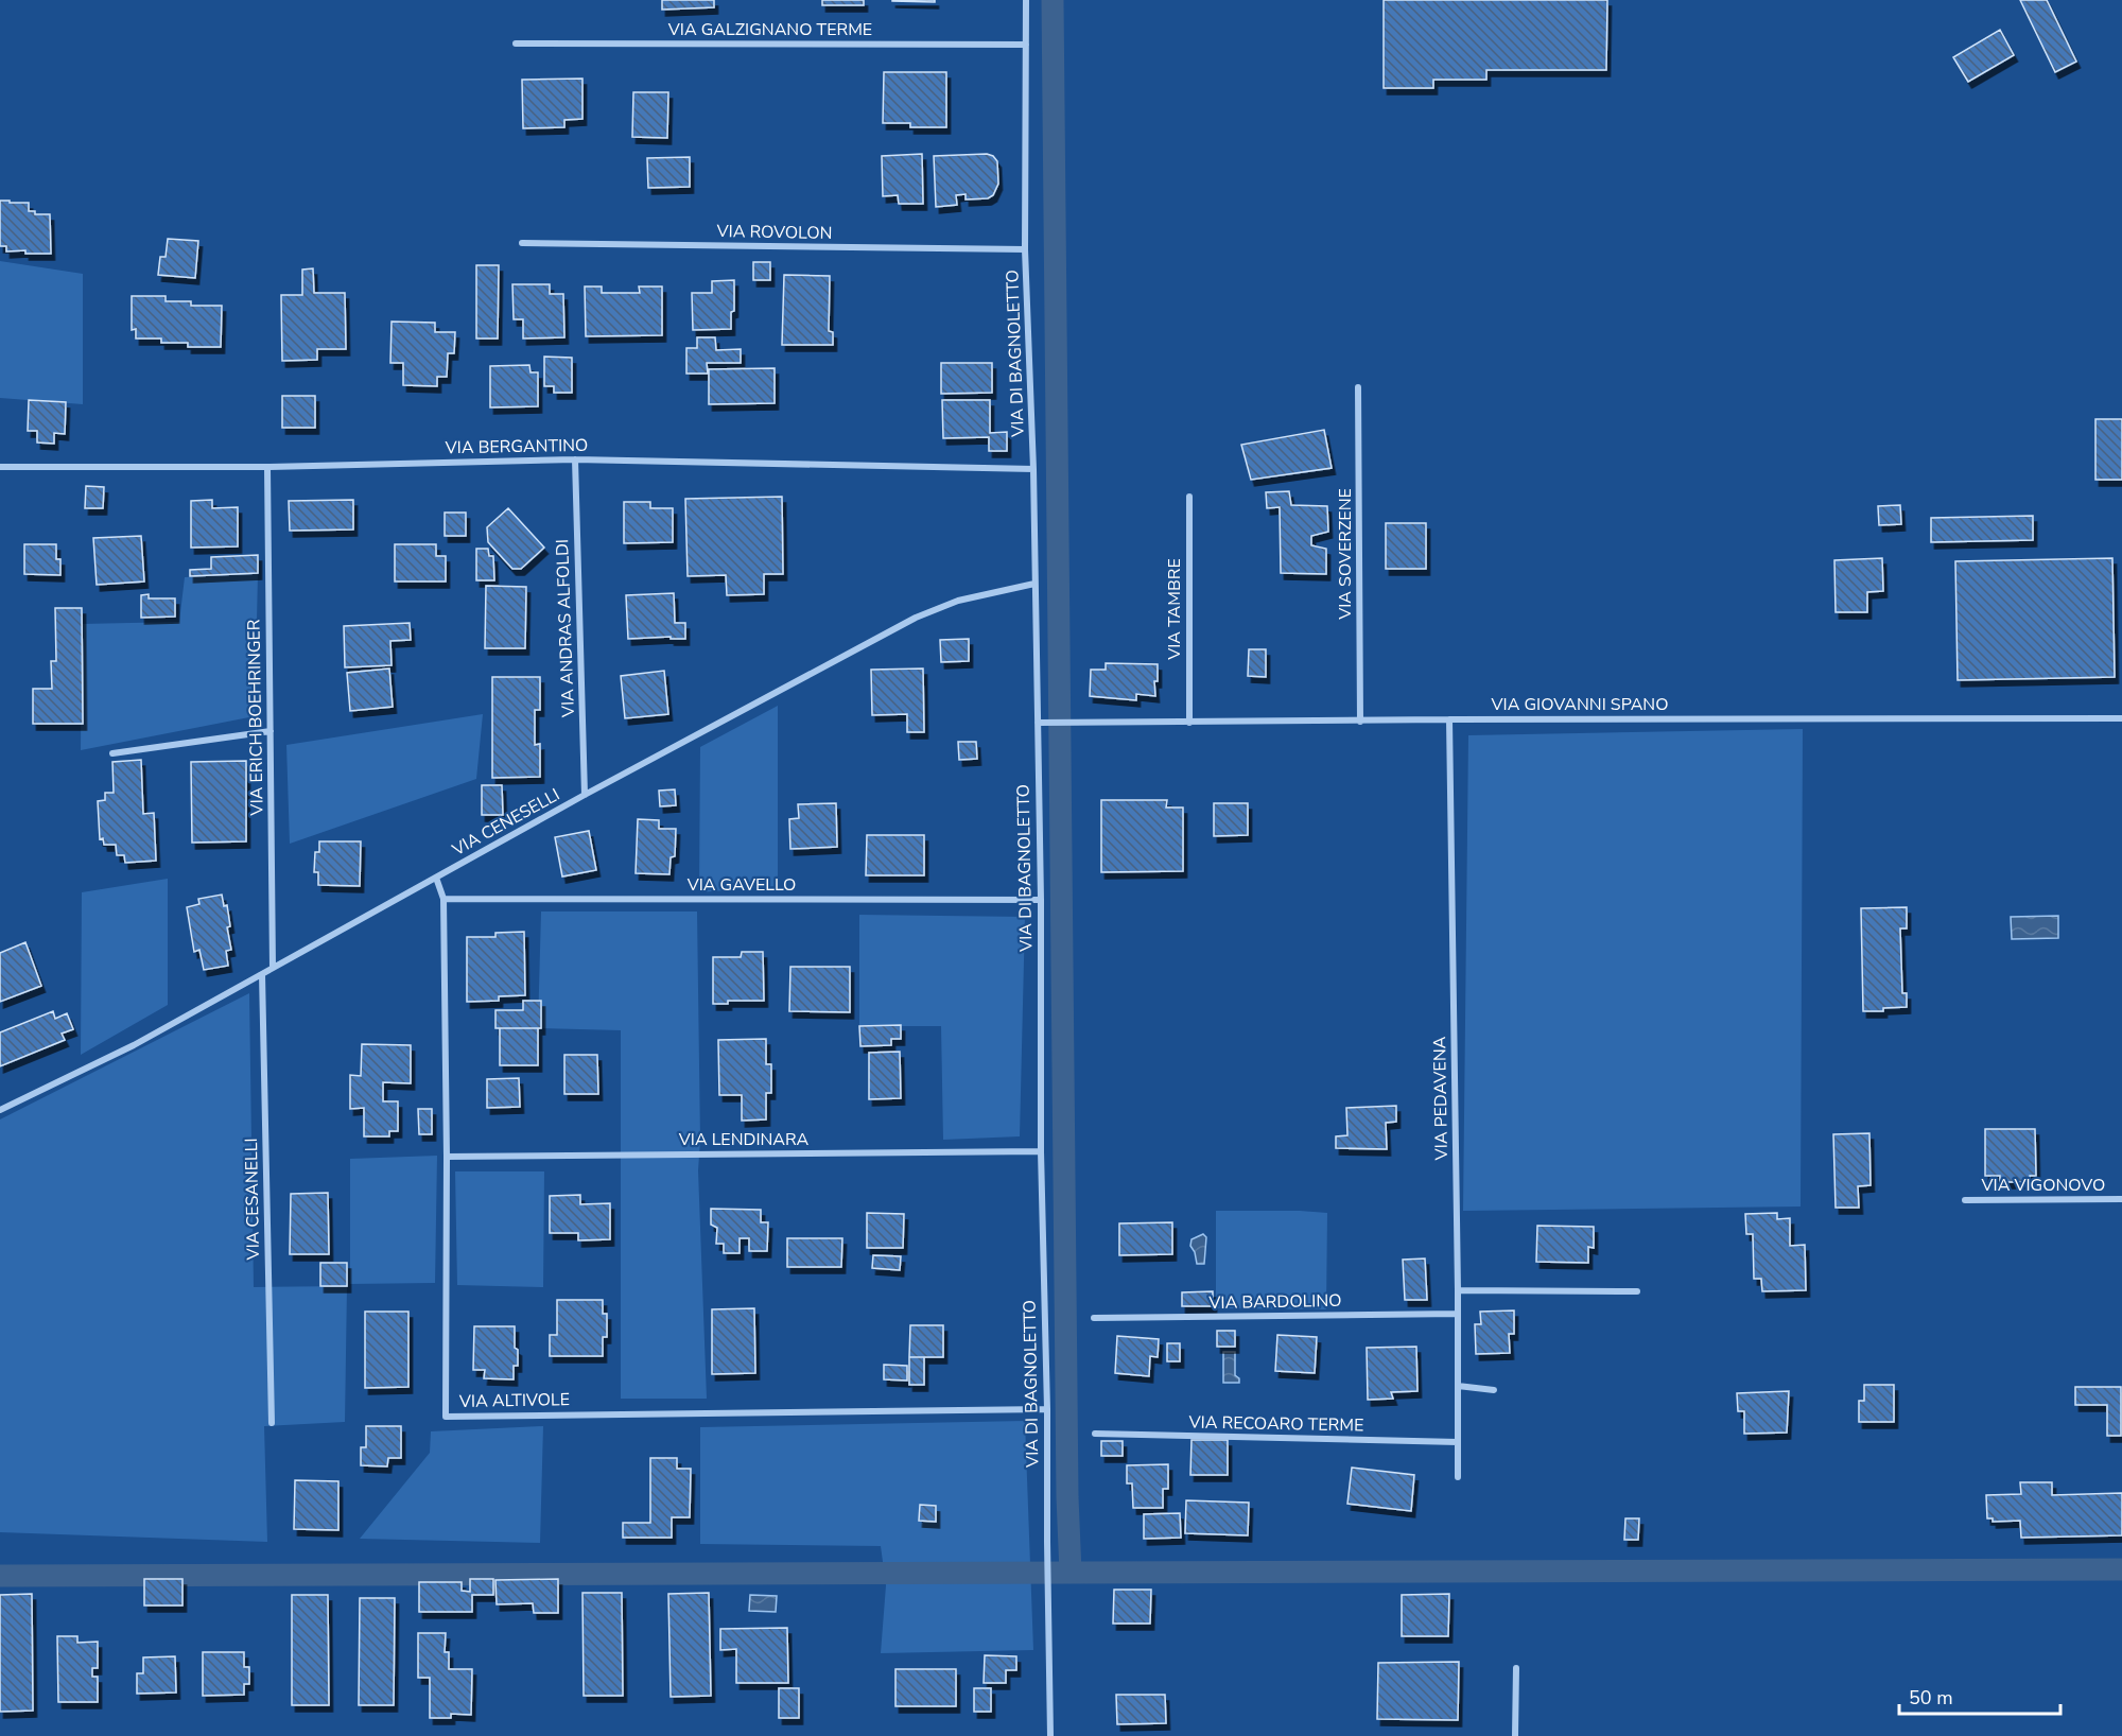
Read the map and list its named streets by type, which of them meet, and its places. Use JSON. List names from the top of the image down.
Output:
{
  "streets": {
    "street": [
      "VIA GALZIGNANO TERME",
      "VIA ROVOLON",
      "VIA DI BAGNOLETTO",
      "VIA BERGANTINO",
      "VIA SOVERZENE",
      "VIA TAMBRE",
      "VIA ANDRAS ALFOLDI",
      "VIA GIOVANNI SPANO",
      "VIA ERICH BOEHRINGER",
      "VIA CENESELLI",
      "VIA GAVELLO",
      "VIA PEDAVENA",
      "VIA LENDINARA",
      "VIA VIGONOVO",
      "VIA CESANELLI",
      "VIA BARDOLINO",
      "VIA ALTIVOLE",
      "VIA RECOARO TERME"
    ]
  },
  "crossings": [
    ["VIA GALZIGNANO TERME", "VIA DI BAGNOLETTO"],
    ["VIA ROVOLON", "VIA DI BAGNOLETTO"],
    ["VIA DI BAGNOLETTO", "VIA BERGANTINO"],
    ["VIA DI BAGNOLETTO", "VIA GIOVANNI SPANO"],
    ["VIA DI BAGNOLETTO", "VIA CENESELLI"],
    ["VIA DI BAGNOLETTO", "VIA GAVELLO"],
    ["VIA DI BAGNOLETTO", "VIA LENDINARA"],
    ["VIA DI BAGNOLETTO", "VIA ALTIVOLE"],
    ["VIA BERGANTINO", "VIA ANDRAS ALFOLDI"],
    ["VIA BERGANTINO", "VIA ERICH BOEHRINGER"],
    ["VIA SOVERZENE", "VIA GIOVANNI SPANO"],
    ["VIA TAMBRE", "VIA GIOVANNI SPANO"],
    ["VIA ANDRAS ALFOLDI", "VIA CENESELLI"],
    ["VIA GIOVANNI SPANO", "VIA PEDAVENA"],
    ["VIA ERICH BOEHRINGER", "VIA CENESELLI"],
    ["VIA CENESELLI", "VIA CESANELLI"],
    ["VIA CENESELLI", "VIA ALTIVOLE"],
    ["VIA GAVELLO", "VIA ALTIVOLE"],
    ["VIA PEDAVENA", "VIA BARDOLINO"],
    ["VIA PEDAVENA", "VIA RECOARO TERME"],
    ["VIA LENDINARA", "VIA ALTIVOLE"]
  ],
  "scale_bar": "50 m"
}
